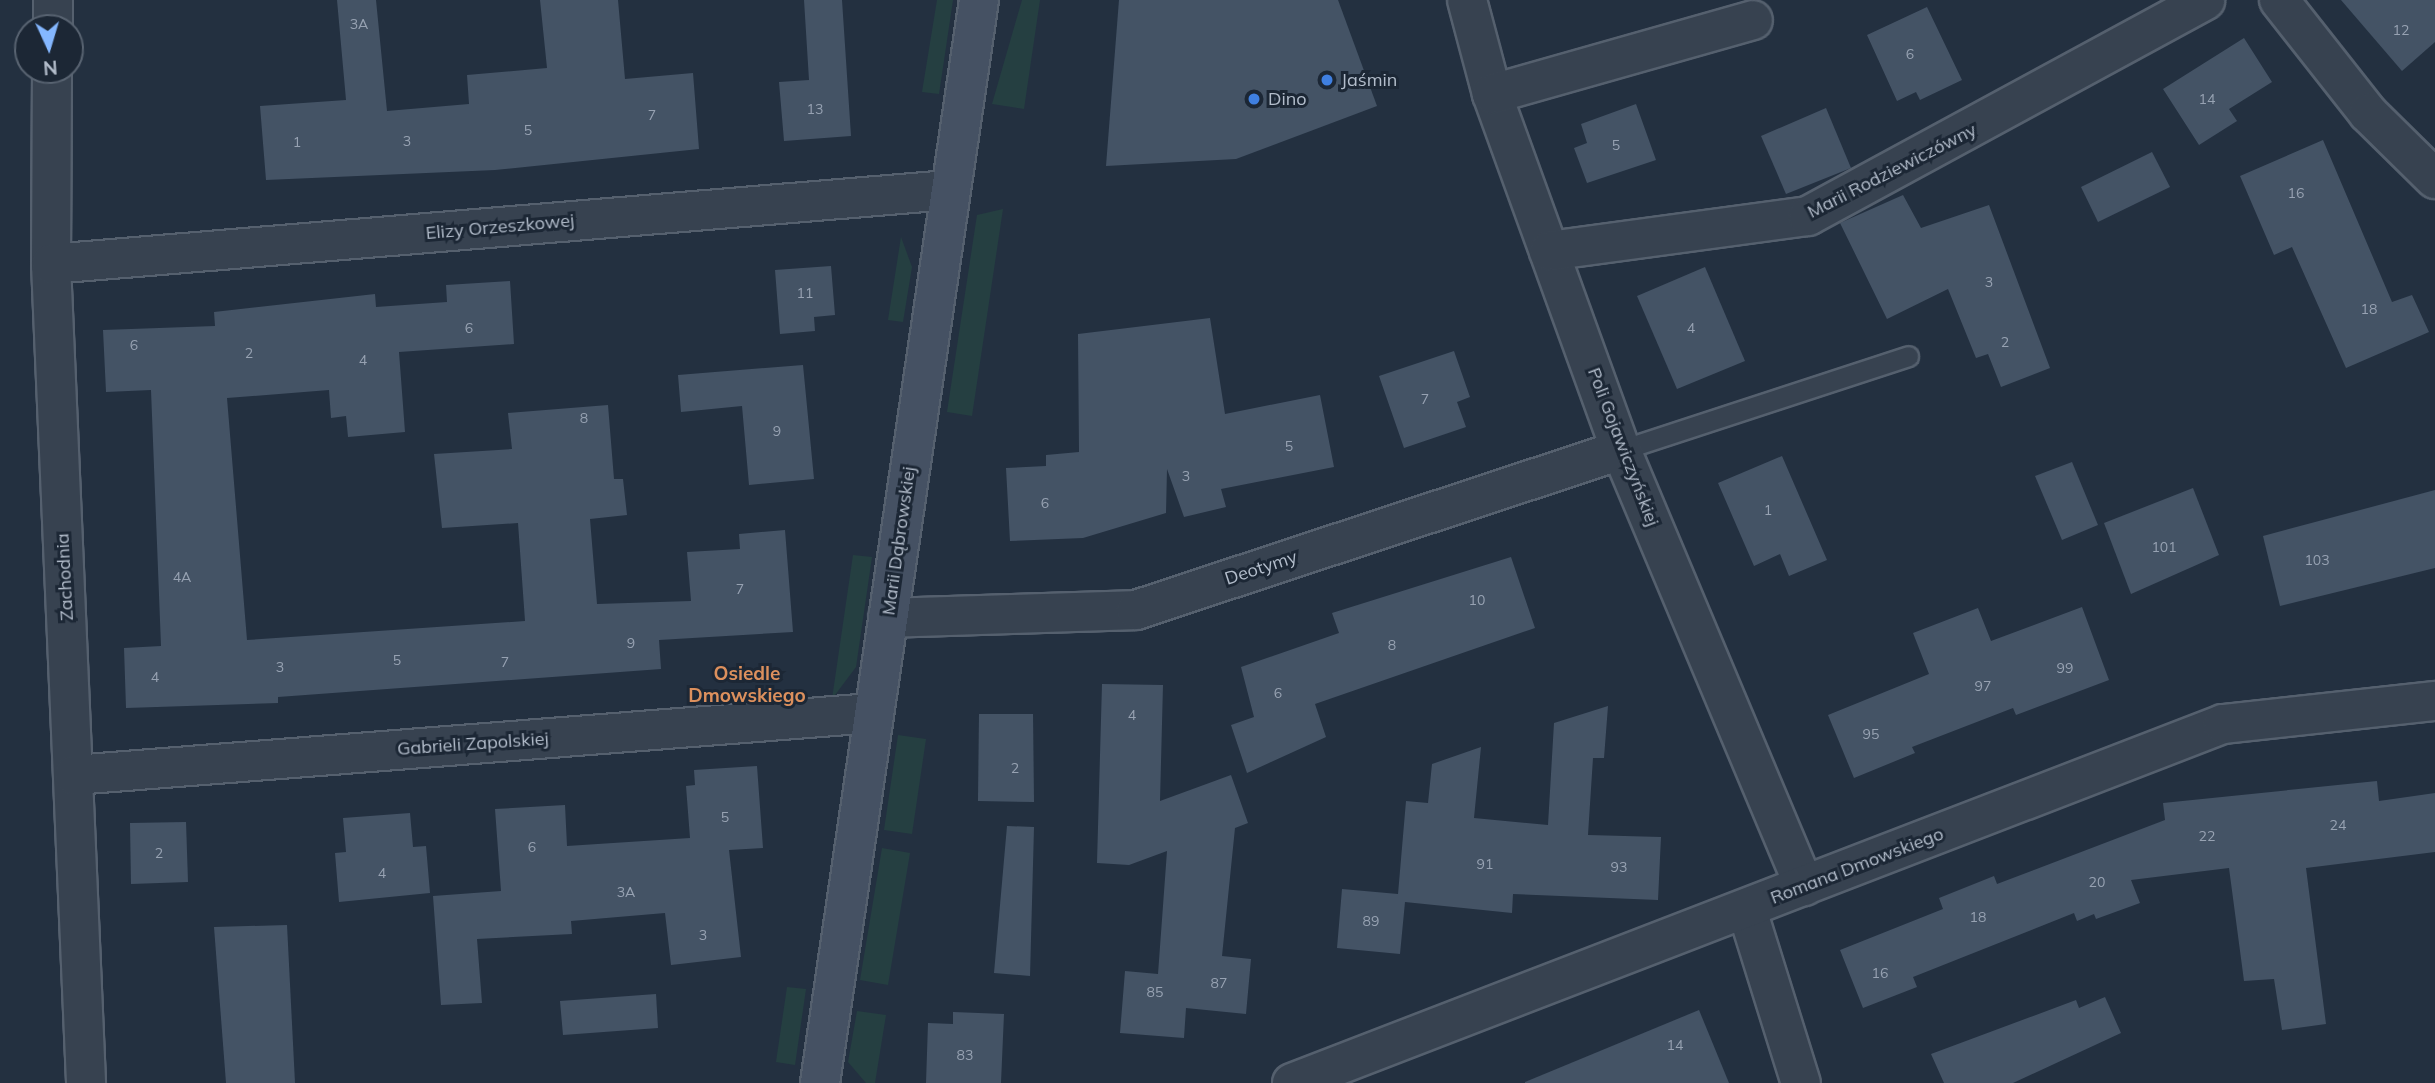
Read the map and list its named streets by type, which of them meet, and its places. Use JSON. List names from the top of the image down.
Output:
{
  "streets": {
    "street": [
      "Marii Rodziewiczówny",
      "Elizy Orzeszkowej",
      "Poli Gojawiczyńskiej",
      "Marii Dąbrowskiej",
      "Deotymy",
      "Zachodnia",
      "Gabrieli Zapolskiej",
      "Romana Dmowskiego"
    ]
  },
  "crossings": [
    ["Marii Rodziewiczówny", "Poli Gojawiczyńskiej"],
    ["Elizy Orzeszkowej", "Marii Dąbrowskiej"],
    ["Elizy Orzeszkowej", "Zachodnia"],
    ["Poli Gojawiczyńskiej", "Deotymy"],
    ["Poli Gojawiczyńskiej", "Romana Dmowskiego"],
    ["Marii Dąbrowskiej", "Deotymy"],
    ["Marii Dąbrowskiej", "Gabrieli Zapolskiej"],
    ["Zachodnia", "Gabrieli Zapolskiej"]
  ],
  "districts": ["Osiedle Dmowskiego"],
  "places": ["Jaśmin", "Dino"],
  "house_numbers": [
    "3A",
    "12",
    "6",
    "14",
    "13",
    "7",
    "5",
    "3",
    "1",
    "5",
    "16",
    "3",
    "11",
    "18",
    "6",
    "4",
    "2",
    "6",
    "2",
    "4",
    "7",
    "8",
    "9",
    "5",
    "3",
    "6",
    "1",
    "101",
    "103",
    "4A",
    "7",
    "10",
    "9",
    "8",
    "5",
    "7",
    "3",
    "99",
    "4",
    "97",
    "6",
    "4",
    "95",
    "2",
    "5",
    "24",
    "22",
    "6",
    "2",
    "91",
    "93",
    "4",
    "20",
    "3A",
    "18",
    "89",
    "3",
    "16",
    "87",
    "85",
    "14",
    "83"
  ],
  "north": "bottom"
}
